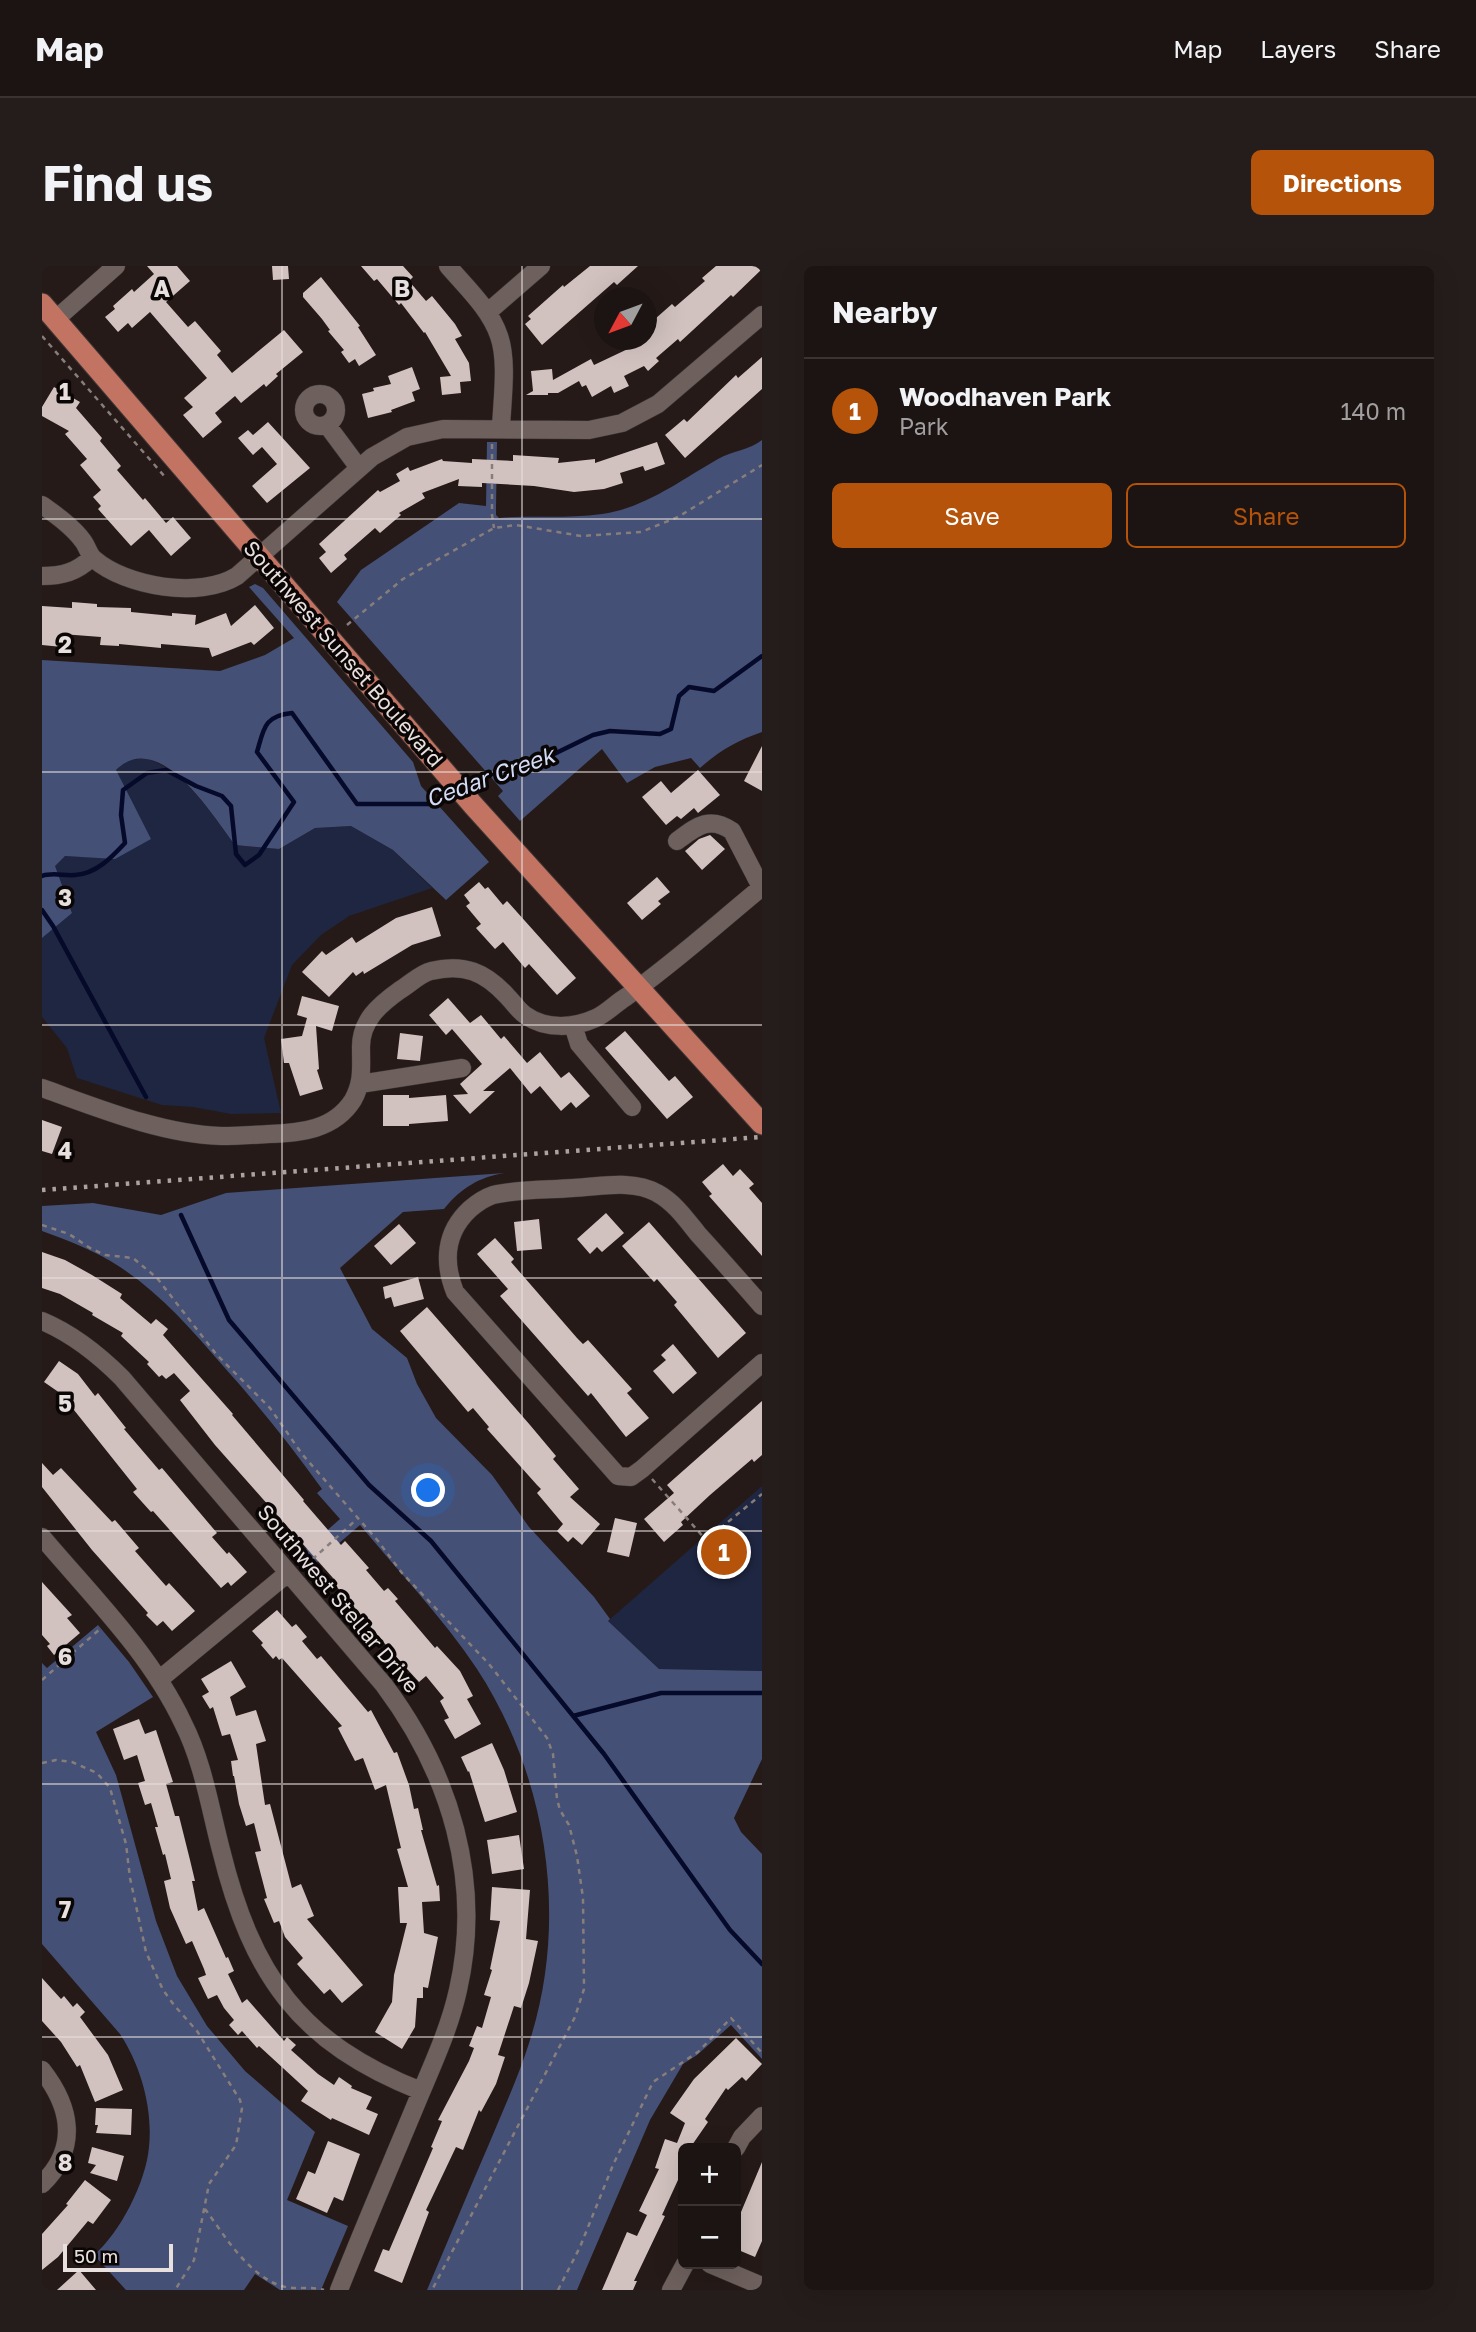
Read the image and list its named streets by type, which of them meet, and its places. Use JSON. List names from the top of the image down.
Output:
{
  "streets": {
    "main road": ["Southwest Sunset Boulevard"],
    "street": ["Southwest Stellar Drive"]
  },
  "water": ["Cedar Creek"],
  "scale_bar": "50 m",
  "north": "bottom left",
  "page": {
    "header": "Map",
    "nav": ["Map", "Layers", "Share"],
    "buttons": [
      "Directions",
      ["Save", "Share"]
    ],
    "title": "Find us",
    "heading": "Nearby",
    "list": [
      {
        "mark": "1",
        "name": "Woodhaven Park",
        "note": "Park",
        "value": "140 m"
      }
    ],
    "pins": "1",
    "map_buttons": ["+", "−"],
    "scale": "50 m"
  },
  "grid": {
    "columns": ["A", "B"],
    "rows": [
      "1",
      "2",
      "3",
      "4",
      "5",
      "6",
      "7",
      "8"
    ]
  }
}
